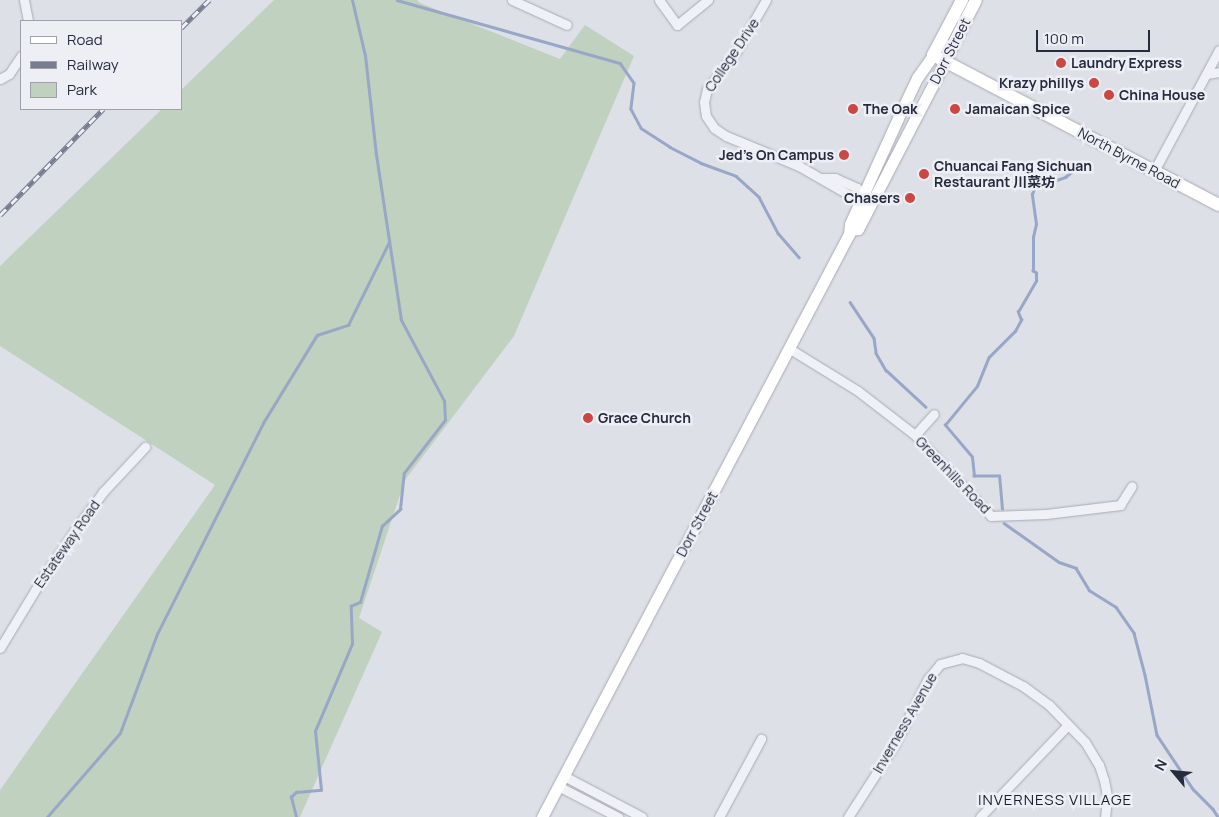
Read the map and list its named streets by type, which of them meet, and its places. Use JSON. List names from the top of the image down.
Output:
{
  "streets": {
    "main road": ["Dorr Street", "North Byrne Road"],
    "street": [
      "College Drive",
      "Greenhills Road",
      "Estateway Road",
      "Inverness Avenue"
    ]
  },
  "crossings": [
    ["Dorr Street", "College Drive"],
    ["Dorr Street", "North Byrne Road"],
    ["Dorr Street", "Greenhills Road"]
  ],
  "districts": ["INVERNESS VILLAGE"],
  "places": [
    "Laundry Express",
    "Krazy phillys",
    "China House",
    "The Oak",
    "Jamaican Spice",
    "Jed's On Campus",
    "Chuancai Fang Sichuan Restaurant 川菜坊",
    "Chasers",
    "Grace Church"
  ],
  "legend": ["Road", "Railway", "Park"],
  "scale_bar": "100 m",
  "north": "top left"
}
